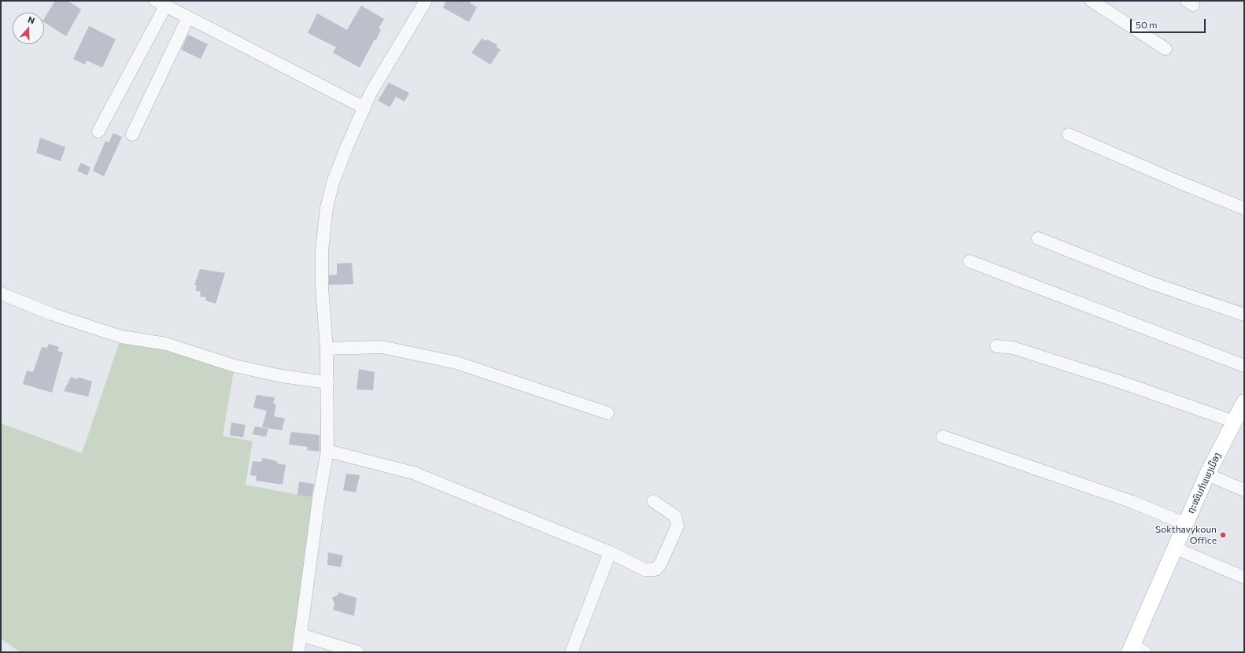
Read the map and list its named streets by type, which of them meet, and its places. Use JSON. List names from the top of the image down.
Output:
{
  "streets": {
    "main road": ["ຖະໜົນກຳແພງເມືອງ"]
  },
  "places": ["Sokthavykoun Office"],
  "scale_bar": "50 m",
  "north": "top"
}
